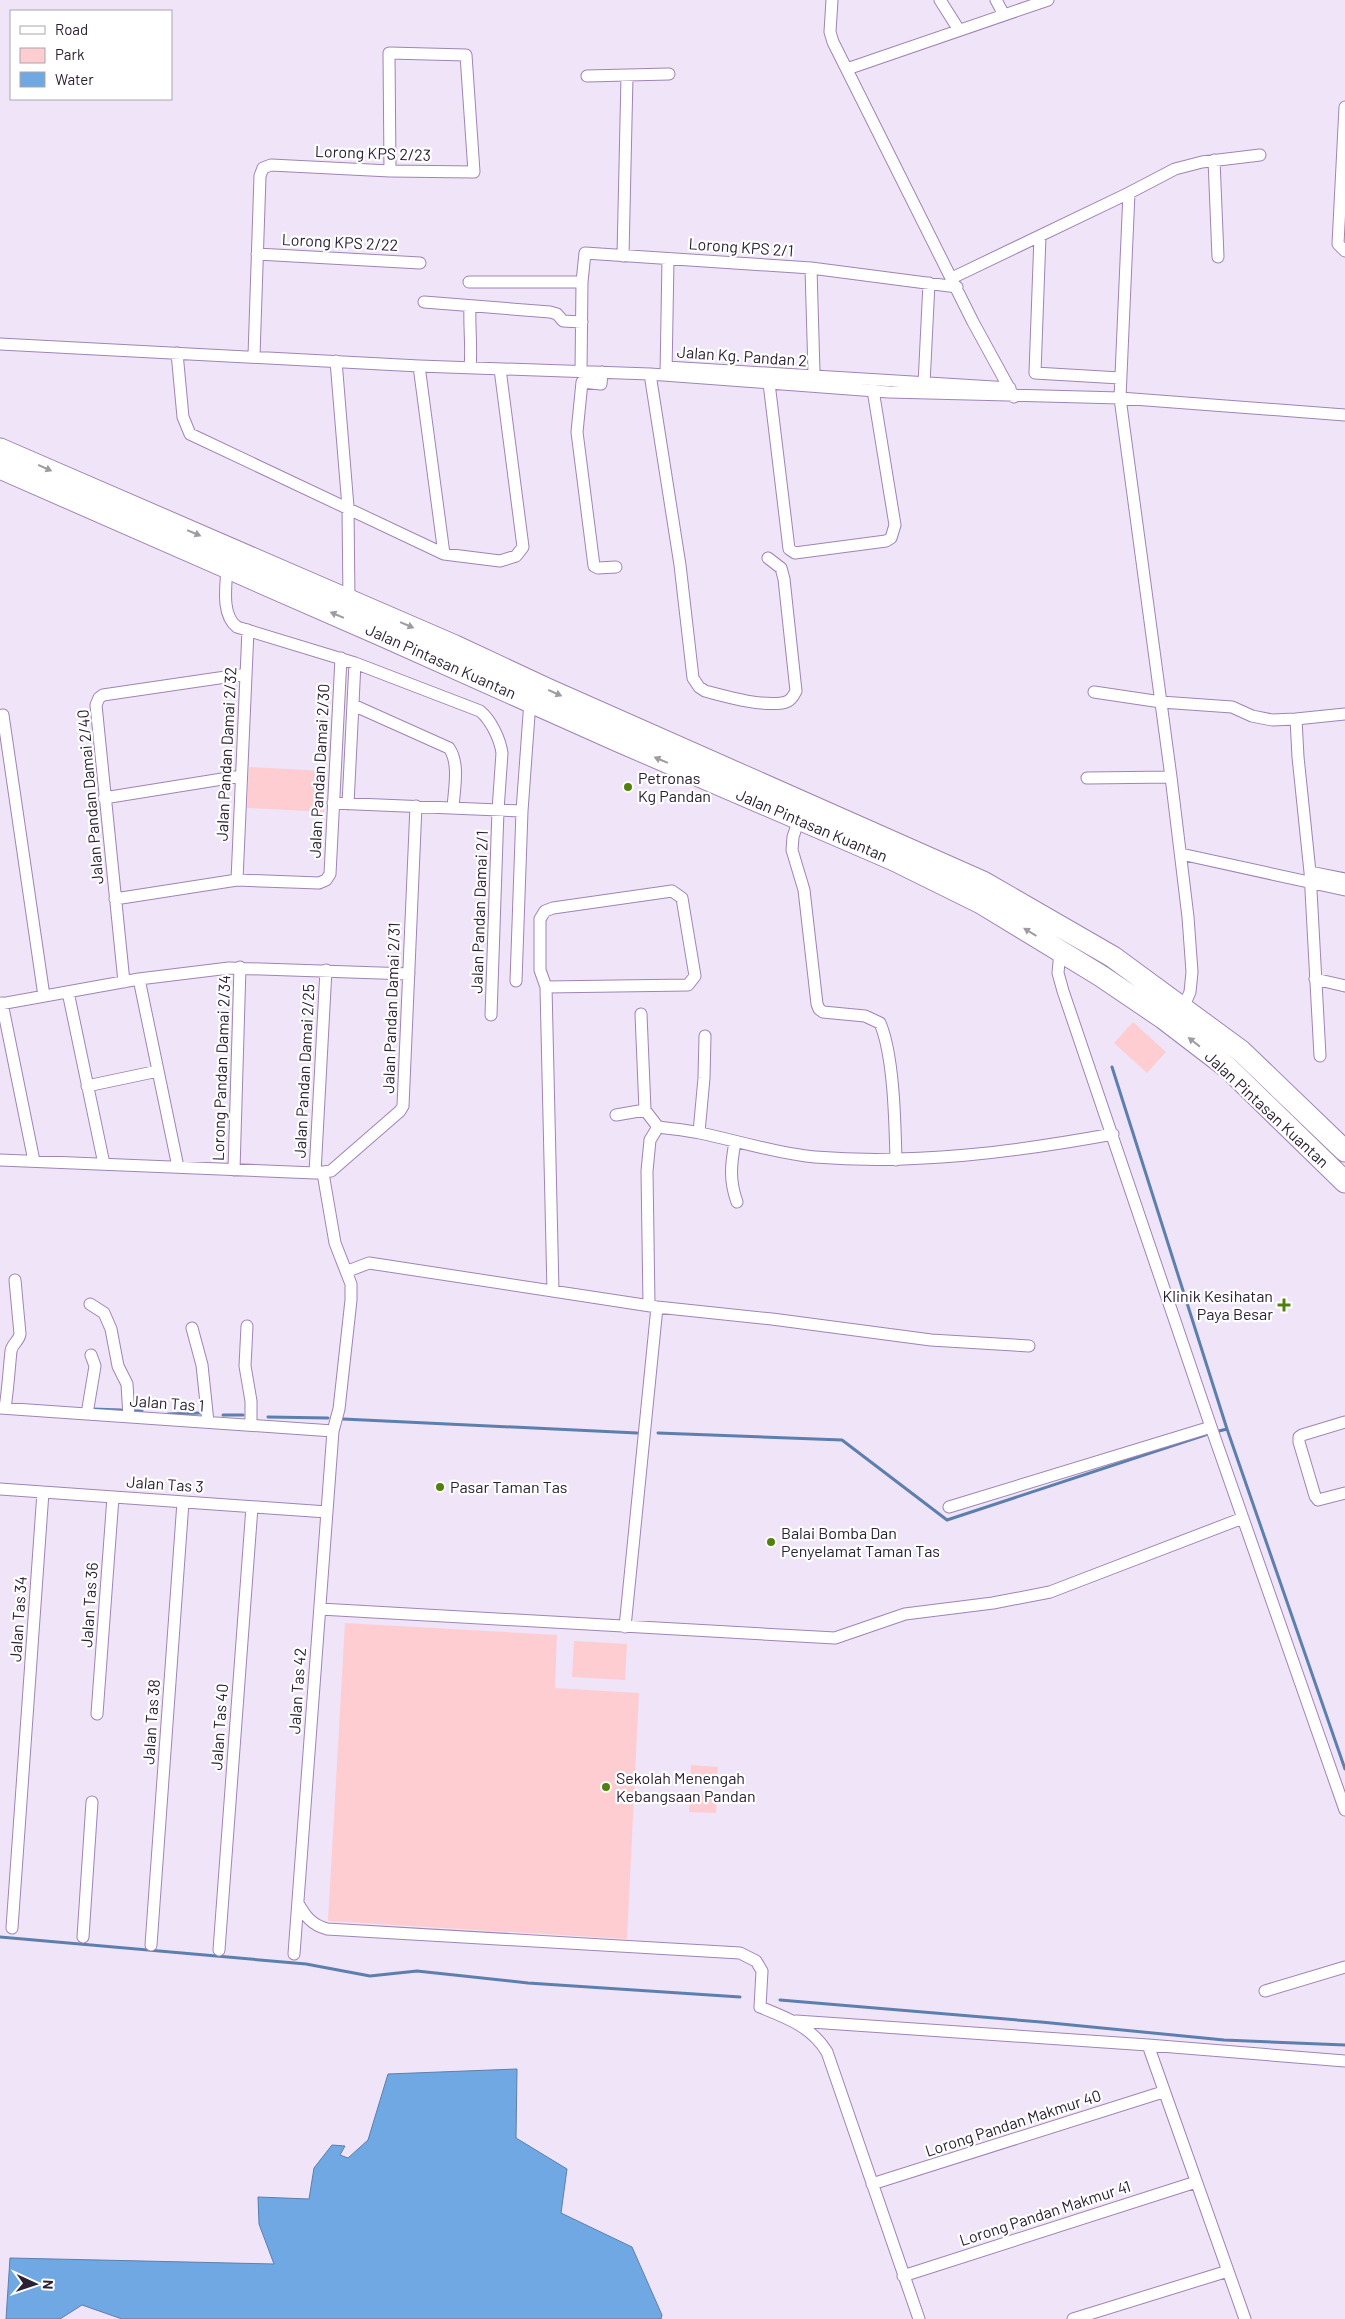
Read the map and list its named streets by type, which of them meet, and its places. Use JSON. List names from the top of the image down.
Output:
{
  "streets": {
    "highway": ["Jalan Pintasan Kuantan"],
    "street": [
      "Lorong KPS 2/23",
      "Lorong KPS 2/22",
      "Lorong KPS 2/1",
      "Jalan Kg. Pandan 2",
      "Jalan Pandan Damai 2/32",
      "Jalan Pandan Damai 2/30",
      "Jalan Pandan Damai 2/40",
      "Jalan Pandan Damai 2/1",
      "Jalan Pandan Damai 2/31",
      "Lorong Pandan Damai 2/34",
      "Jalan Pandan Damai 2/25",
      "Jalan Tas 1",
      "Jalan Tas 3",
      "Jalan Tas 36",
      "Jalan Tas 34",
      "Jalan Tas 42",
      "Jalan Tas 38",
      "Jalan Tas 40",
      "Lorong Pandan Makmur 40",
      "Lorong Pandan Makmur 41"
    ]
  },
  "crossings": [
    ["Lorong KPS 2/23", "Lorong KPS 2/22"],
    ["Jalan Pintasan Kuantan", "Jalan Pandan Damai 2/1"],
    ["Jalan Pandan Damai 2/32", "Jalan Pandan Damai 2/30"],
    ["Jalan Pandan Damai 2/32", "Jalan Pandan Damai 2/40"],
    ["Jalan Pandan Damai 2/32", "Jalan Pandan Damai 2/1"],
    ["Jalan Pandan Damai 2/30", "Jalan Pandan Damai 2/40"],
    ["Jalan Pandan Damai 2/30", "Jalan Pandan Damai 2/1"],
    ["Jalan Pandan Damai 2/31", "Jalan Pandan Damai 2/25"],
    ["Jalan Pandan Damai 2/25", "Jalan Tas 42"],
    ["Jalan Tas 1", "Jalan Tas 42"],
    ["Jalan Tas 3", "Jalan Tas 36"],
    ["Jalan Tas 3", "Jalan Tas 34"],
    ["Jalan Tas 3", "Jalan Tas 42"],
    ["Jalan Tas 3", "Jalan Tas 38"],
    ["Jalan Tas 3", "Jalan Tas 40"]
  ],
  "places": {
    "other": [
      "Petronas Kg Pandan",
      "Pasar Taman Tas",
      "Balai Bomba Dan Penyelamat Taman Tas",
      "Sekolah Menengah Kebangsaan Pandan"
    ],
    "health": ["Klinik Kesihatan Paya Besar"]
  },
  "legend": ["Road", "Park", "Water"],
  "north": "right"
}
